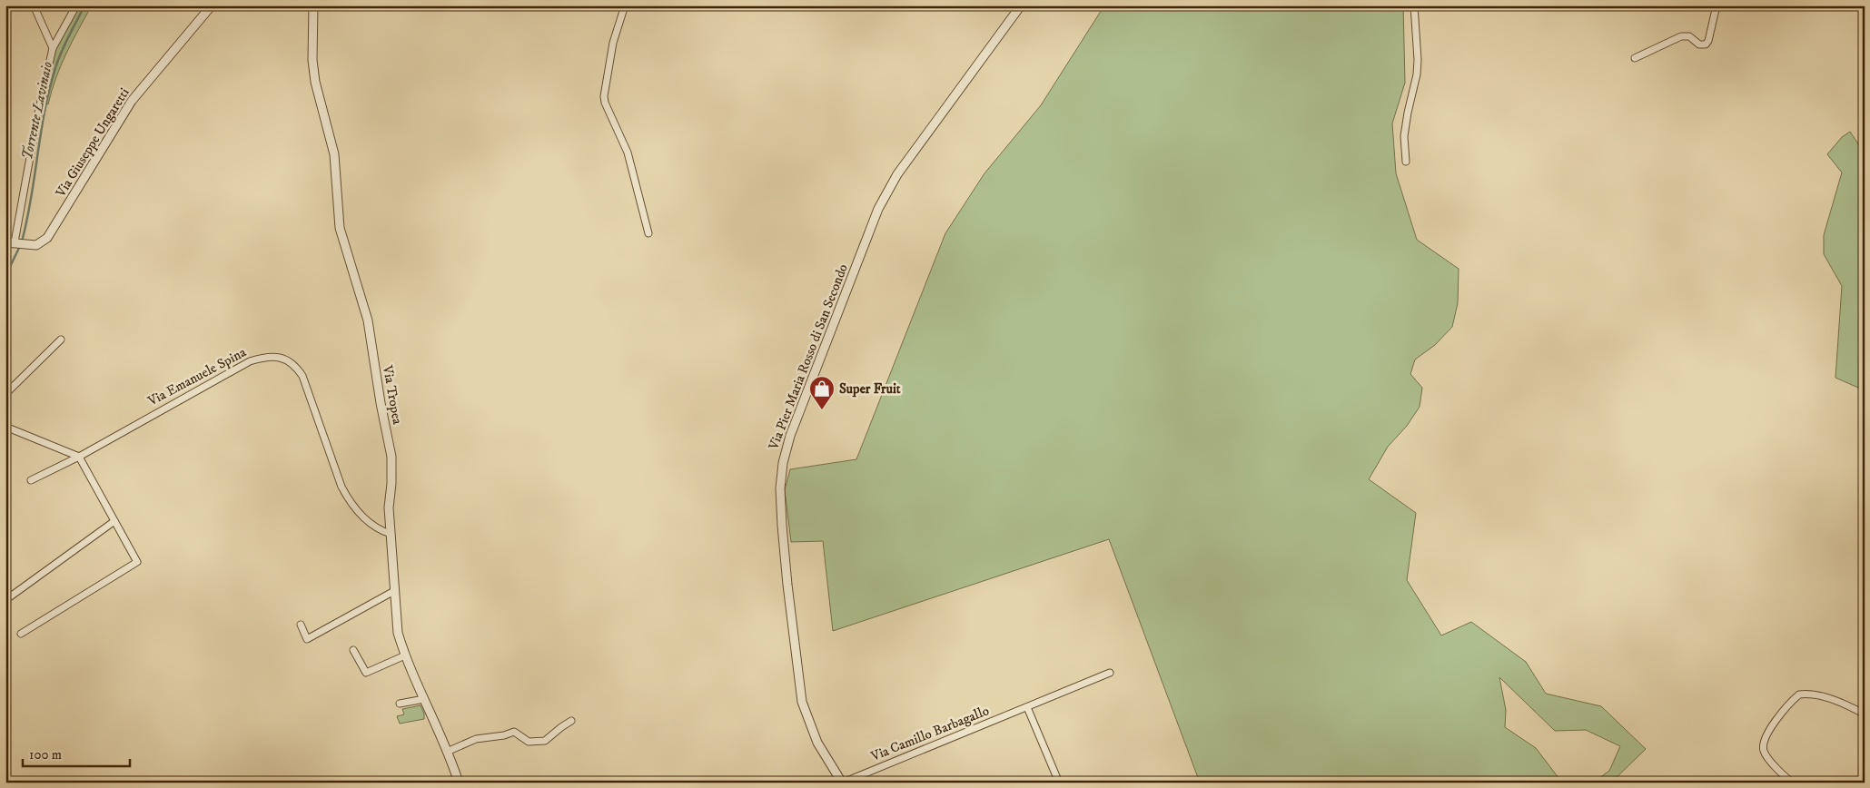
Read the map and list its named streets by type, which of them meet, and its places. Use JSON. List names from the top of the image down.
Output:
{
  "streets": {
    "street": [
      "Via Giuseppe Ungaretti",
      "Via Pier Maria Rosso di San Secondo",
      "Via Emanuele Spina",
      "Via Tropea",
      "Via Camillo Barbagallo"
    ]
  },
  "crossings": [
    ["Via Pier Maria Rosso di San Secondo", "Via Camillo Barbagallo"],
    ["Via Emanuele Spina", "Via Tropea"]
  ],
  "water": ["Torrente Lavinaio"],
  "places": {
    "shop": ["Super Fruit"]
  },
  "scale_bar": "100 m"
}
